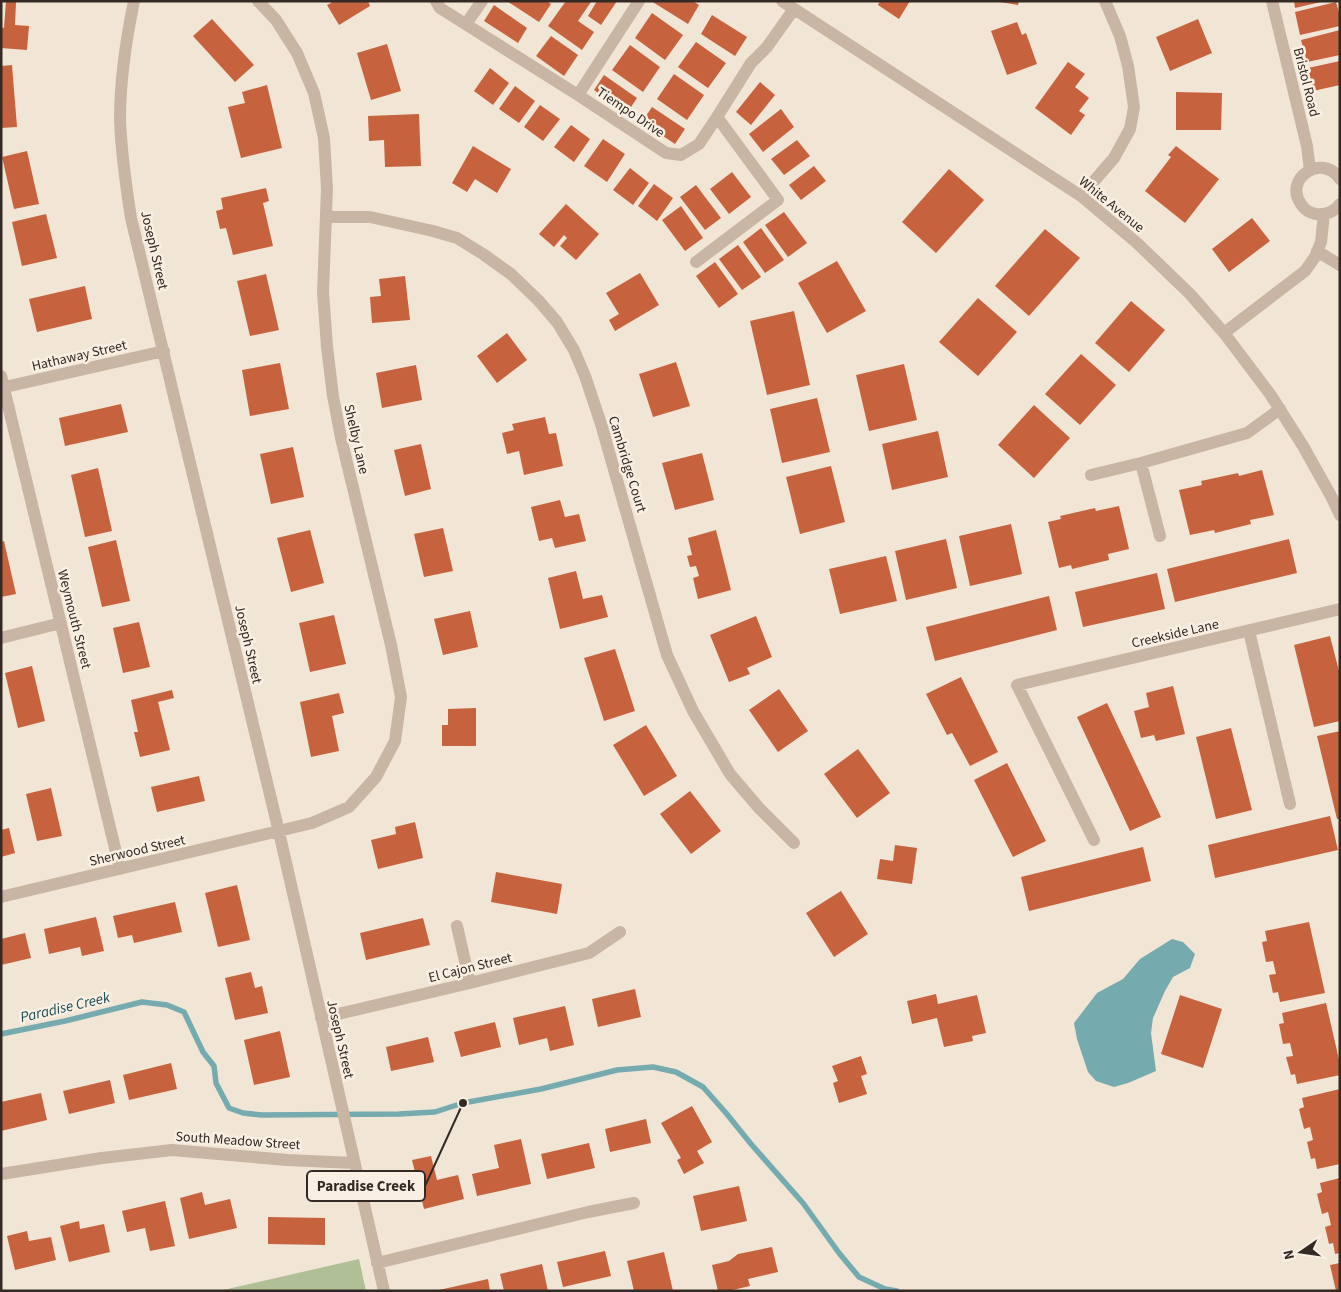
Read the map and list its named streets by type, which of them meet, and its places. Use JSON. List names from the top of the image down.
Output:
{
  "streets": {
    "street": [
      "Bristol Road",
      "Tiempo Drive",
      "White Avenue",
      "Joseph Street",
      "Hathaway Street",
      "Shelby Lane",
      "Cambridge Court",
      "Weymouth Street",
      "Creekside Lane",
      "Sherwood Street",
      "El Cajon Street",
      "South Meadow Street"
    ]
  },
  "crossings": [
    ["Tiempo Drive", "White Avenue"],
    ["Joseph Street", "Hathaway Street"],
    ["Joseph Street", "Shelby Lane"],
    ["Joseph Street", "Sherwood Street"],
    ["Joseph Street", "El Cajon Street"],
    ["Joseph Street", "South Meadow Street"],
    ["Hathaway Street", "Weymouth Street"],
    ["Shelby Lane", "Cambridge Court"],
    ["Shelby Lane", "Sherwood Street"],
    ["Weymouth Street", "Sherwood Street"]
  ],
  "water": ["Paradise Creek"],
  "places": ["Paradise Creek"],
  "north": "left"
}
